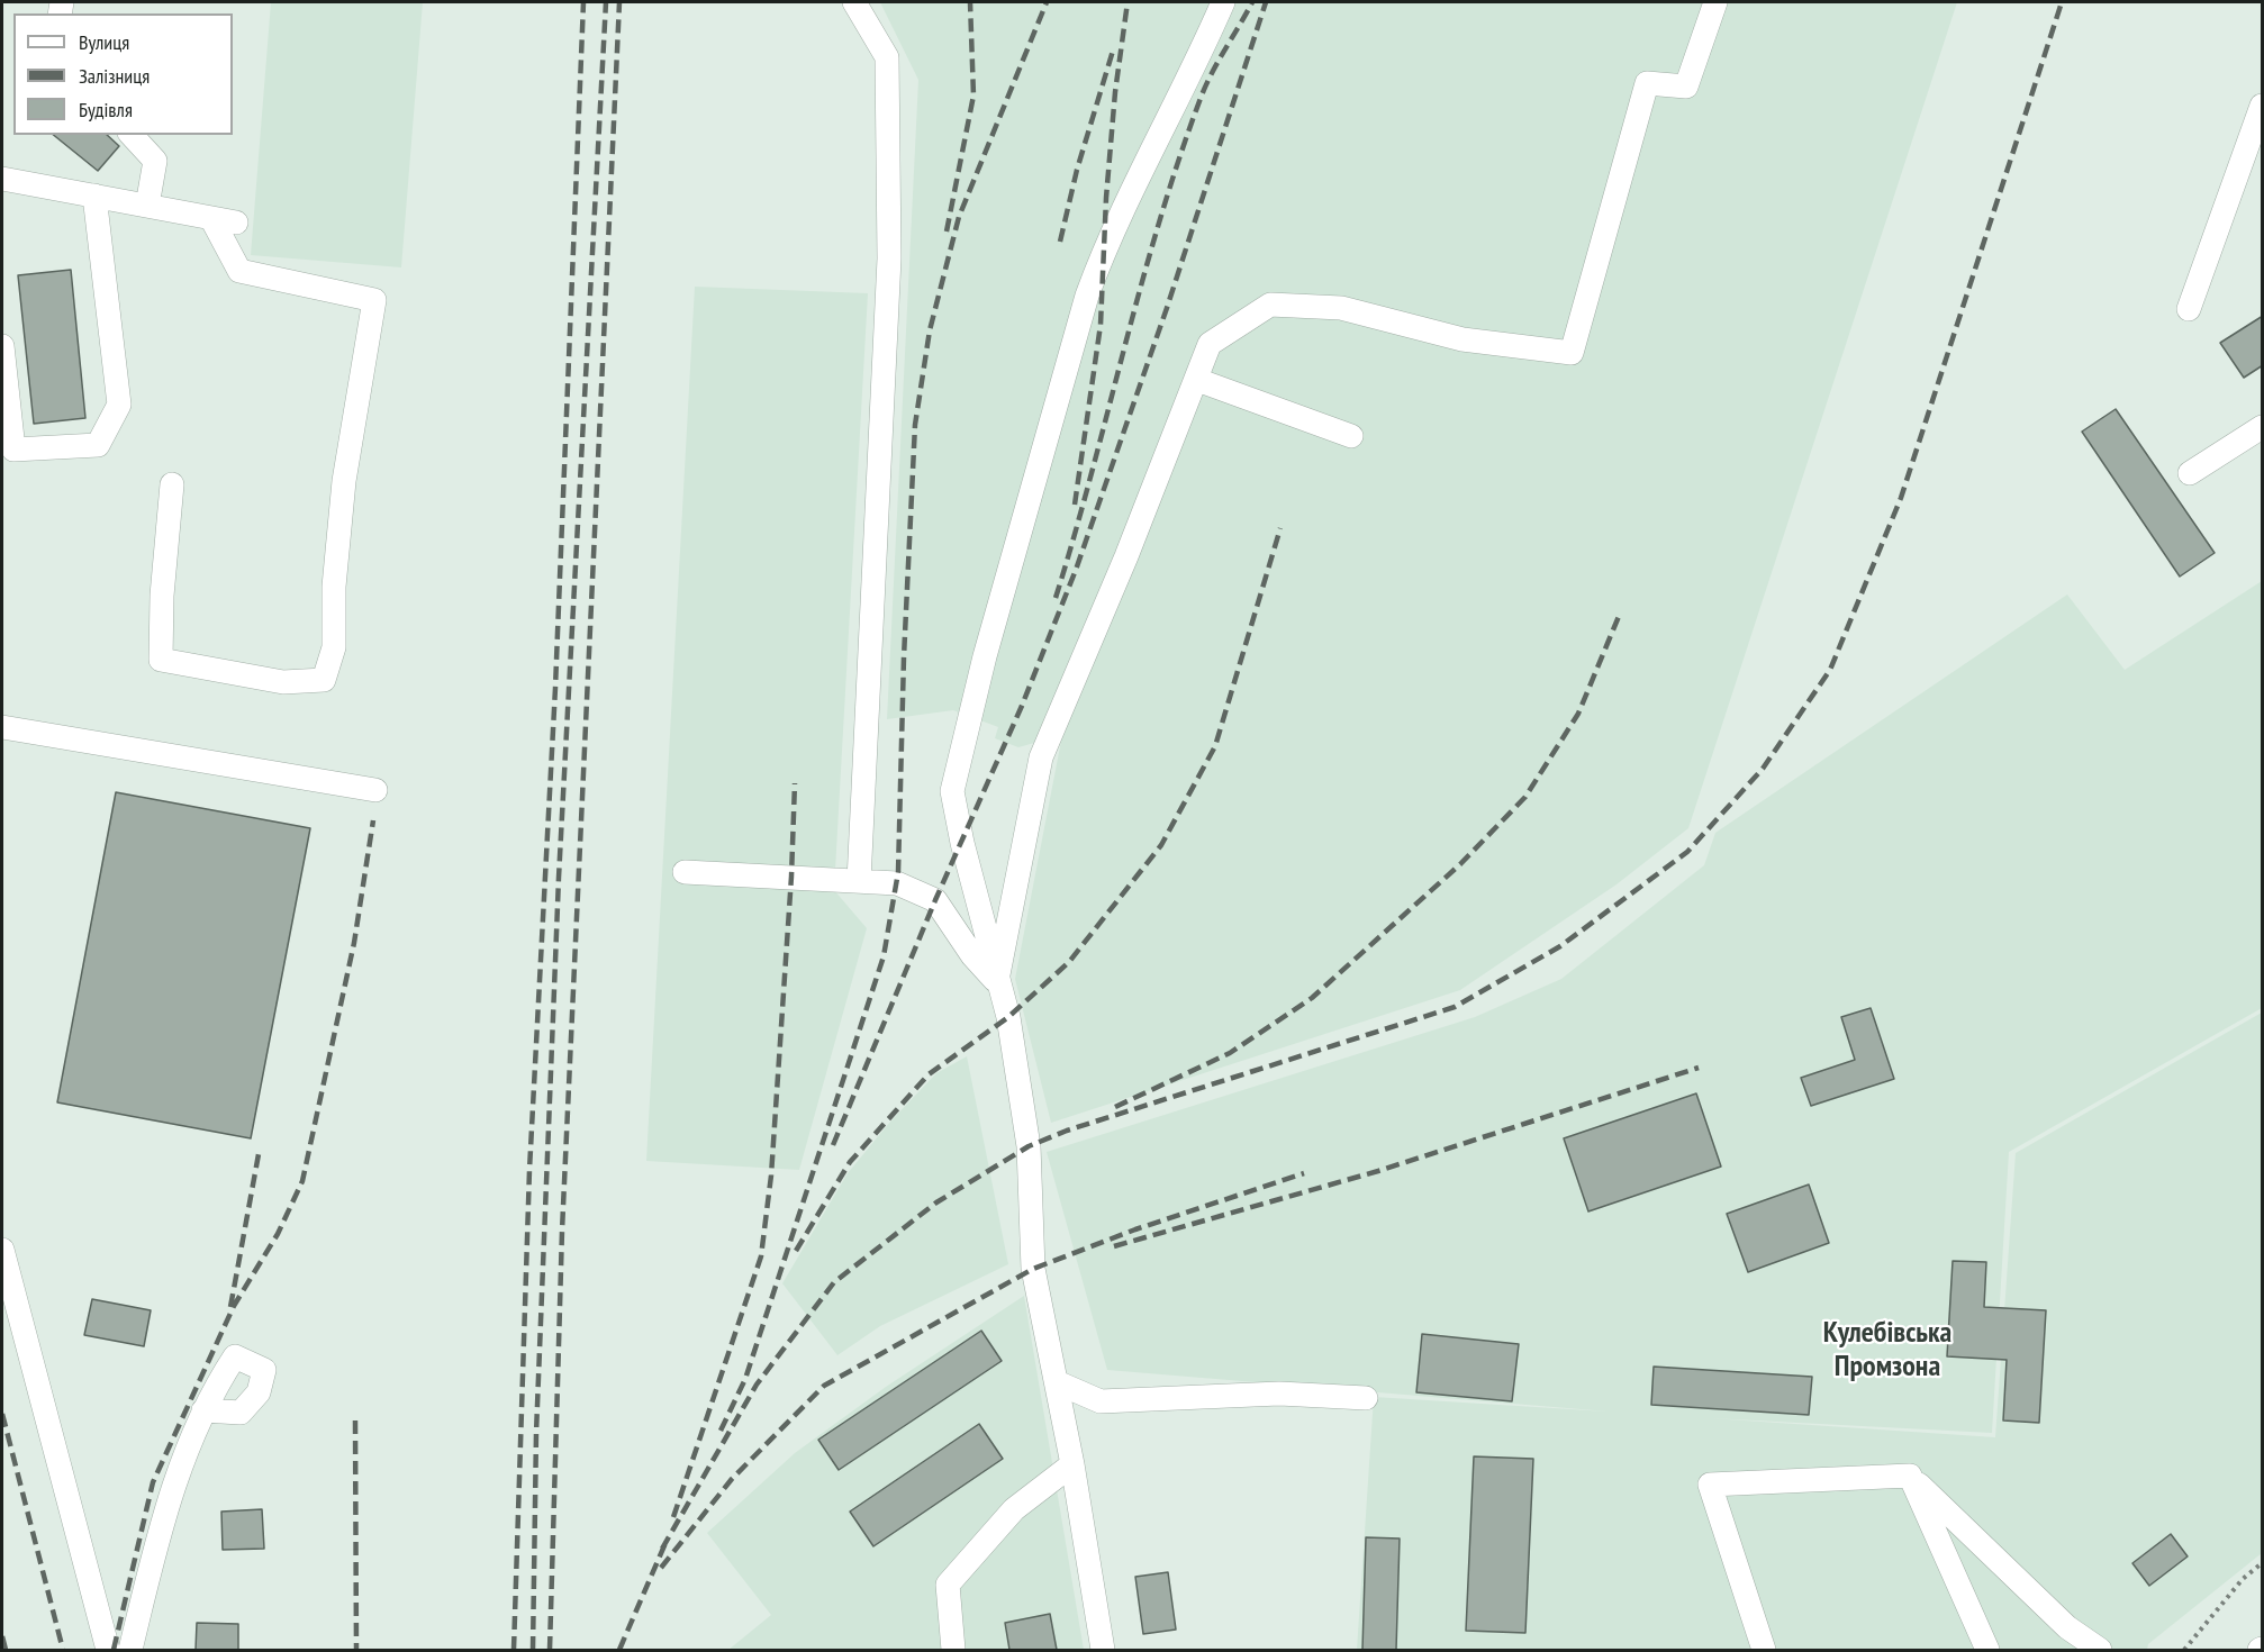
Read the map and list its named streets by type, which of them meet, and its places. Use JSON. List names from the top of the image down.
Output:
{
  "districts": ["Кулебівська Промзона"],
  "legend": ["Вулиця", "Залізниця", "Будівля"]
}
